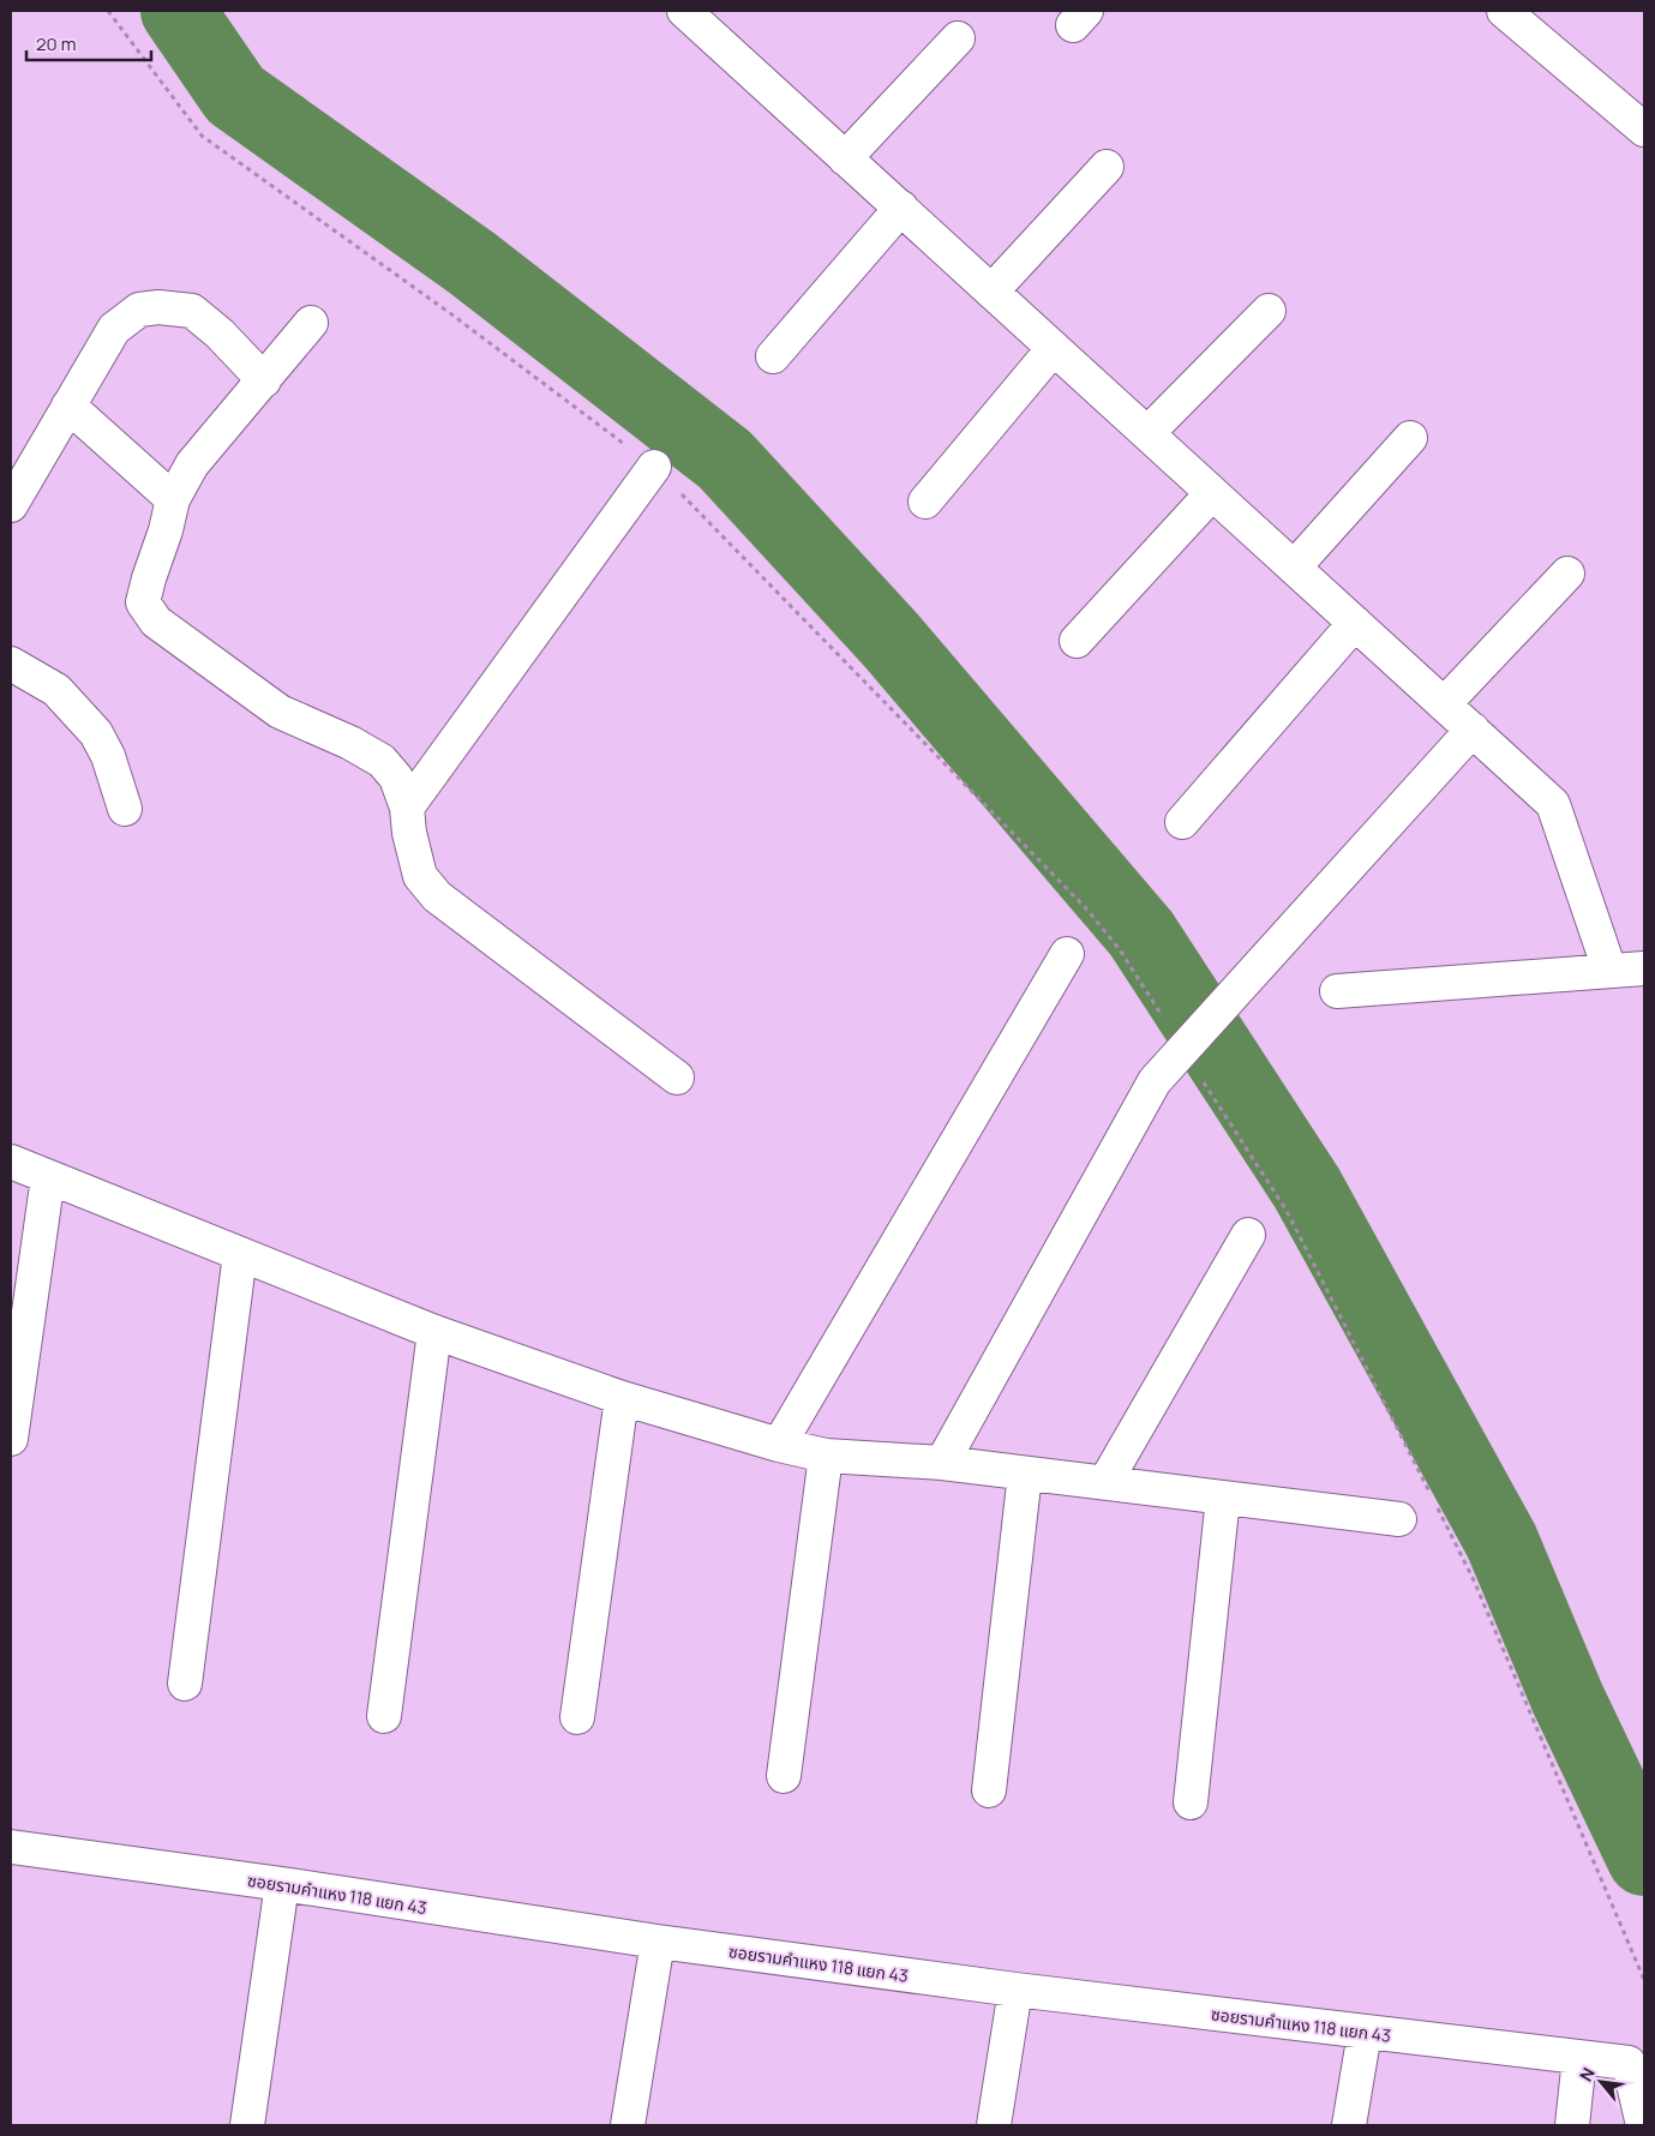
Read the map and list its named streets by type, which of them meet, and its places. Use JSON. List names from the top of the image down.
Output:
{
  "streets": {
    "street": ["ซอยรามคำแหง 118 แยก 43"]
  },
  "scale_bar": "20 m",
  "north": "top left"
}
